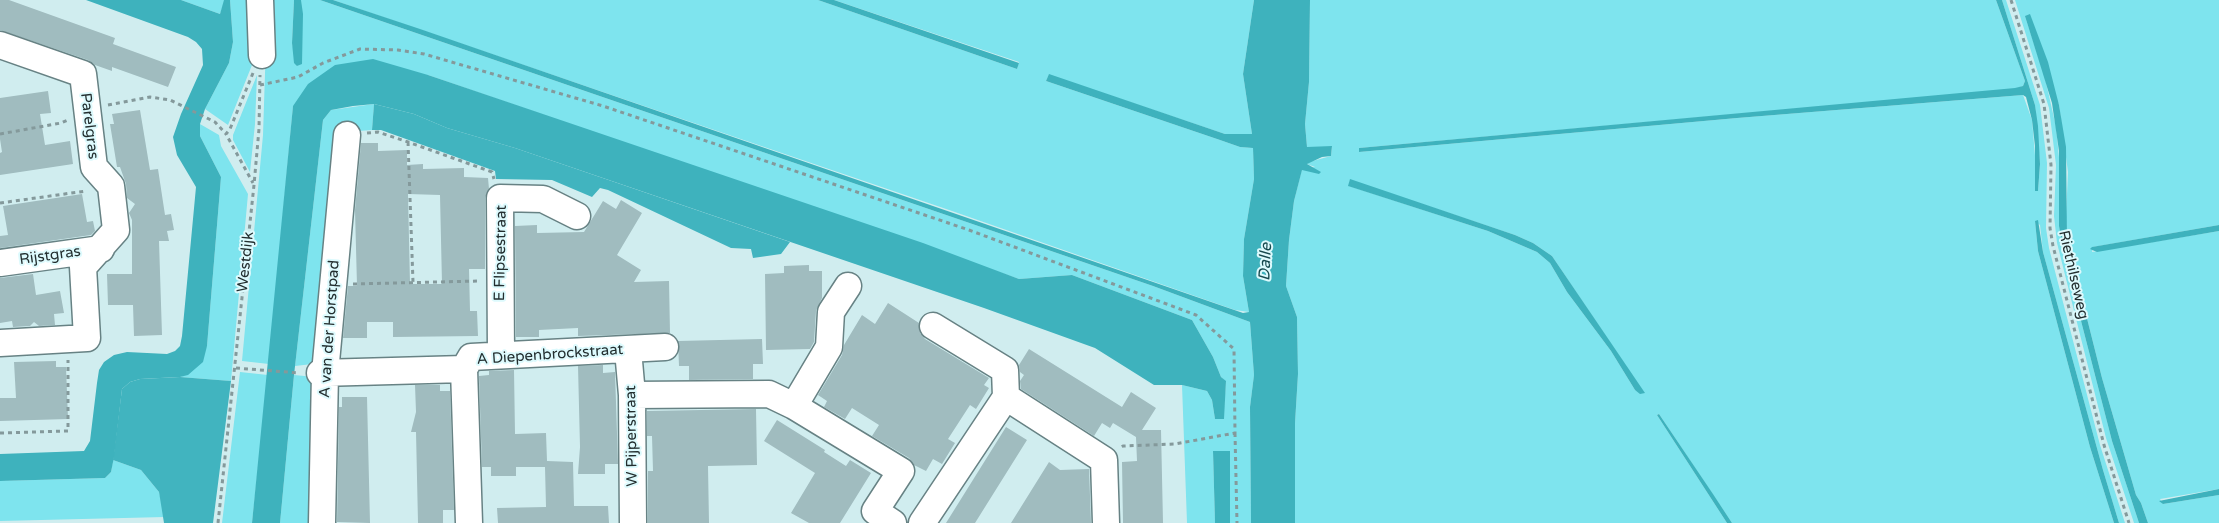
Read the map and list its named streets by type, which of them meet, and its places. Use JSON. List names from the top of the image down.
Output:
{
  "streets": {
    "street": [
      "Parelgras",
      "E Flipsestraat",
      "Rijstgras",
      "A van der Horstpad",
      "A Diepenbrockstraat",
      "W Pijperstraat"
    ],
    "path": ["Westdijk", "Riethilseweg"]
  },
  "crossings": [
    ["E Flipsestraat", "A Diepenbrockstraat"],
    ["A van der Horstpad", "A Diepenbrockstraat"],
    ["A Diepenbrockstraat", "W Pijperstraat"]
  ],
  "water": ["Dalle"]
}
